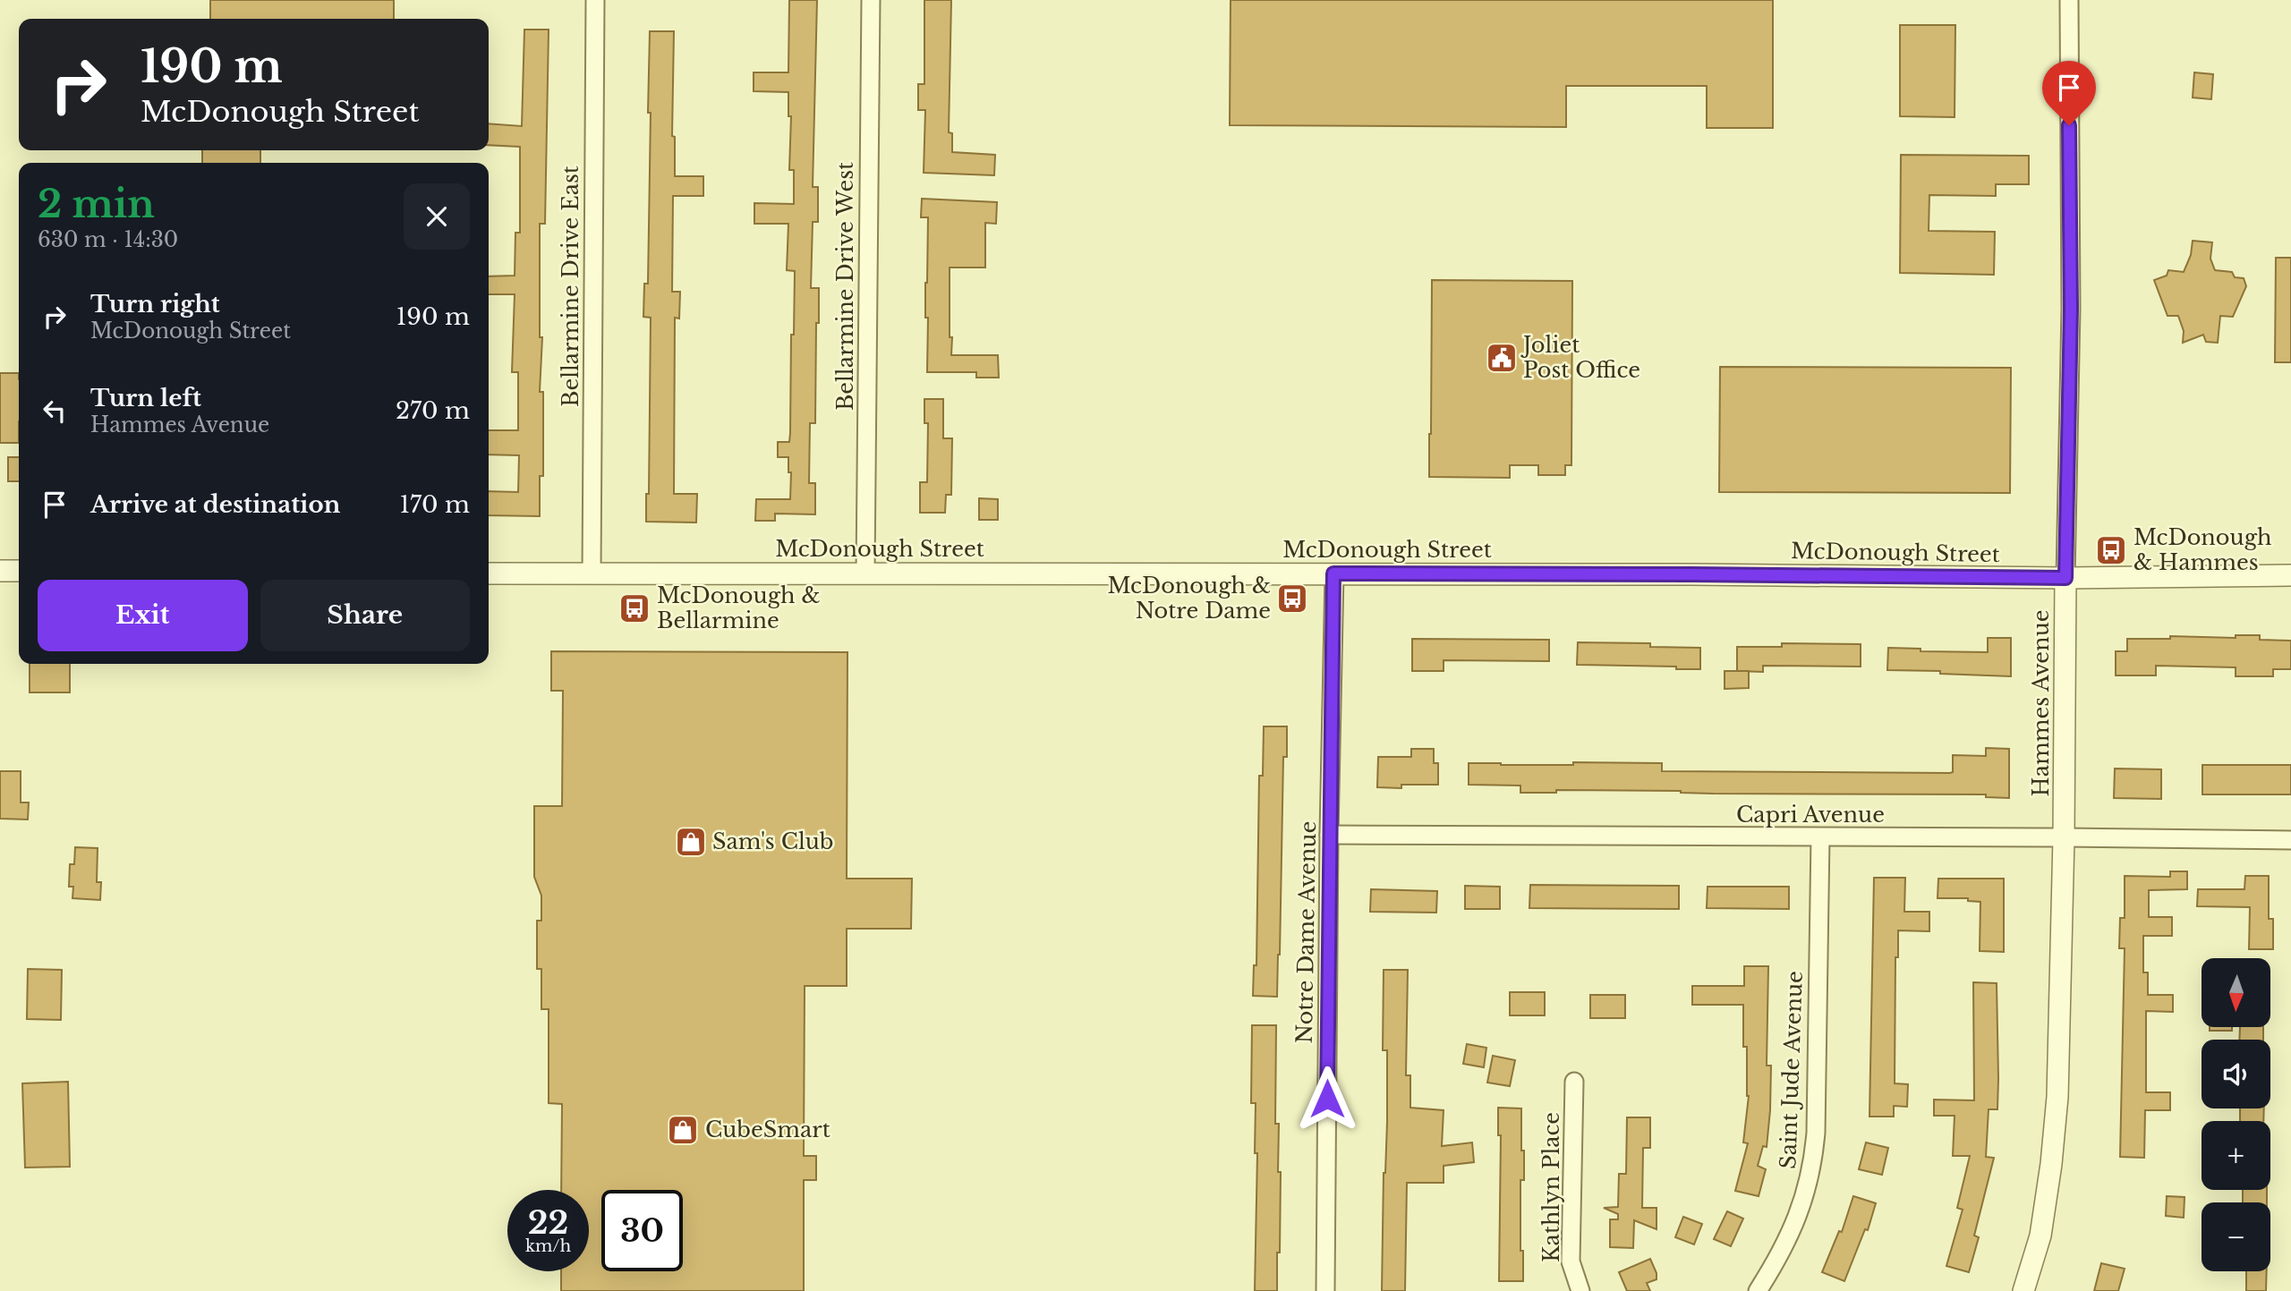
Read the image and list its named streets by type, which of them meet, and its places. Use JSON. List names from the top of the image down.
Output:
{
  "streets": {
    "street": [
      "Bellarmine Drive East",
      "Bellarmine Drive West",
      "McDonough Street",
      "Hammes Avenue",
      "Capri Avenue",
      "Notre Dame Avenue",
      "Saint Jude Avenue",
      "Kathlyn Place"
    ]
  },
  "crossings": [
    ["Bellarmine Drive East", "McDonough Street"],
    ["Bellarmine Drive West", "McDonough Street"],
    ["McDonough Street", "Hammes Avenue"],
    ["McDonough Street", "Notre Dame Avenue"],
    ["Hammes Avenue", "Capri Avenue"],
    ["Capri Avenue", "Notre Dame Avenue"],
    ["Capri Avenue", "Saint Jude Avenue"]
  ],
  "places": {
    "public building": ["Joliet Post Office"],
    "bus stop": ["McDonough & Hammes", "McDonough & Notre Dame", "McDonough & Bellarmine"],
    "shop": ["Sam's Club", "CubeSmart"]
  },
  "north": "bottom",
  "page": {
    "turn": ["190 m", "McDonough Street"],
    "heading": ["2 min", "630 m · 14:30"],
    "list": [
      {
        "name": "Turn right",
        "note": "McDonough Street",
        "value": "190 m"
      },
      {
        "name": "Turn left",
        "note": "Hammes Avenue",
        "value": "270 m"
      },
      {
        "name": "Arrive at destination",
        "value": "170 m"
      }
    ],
    "buttons": ["Exit", "Share"],
    "map_buttons": ["+", "−"],
    "speed": "22 km/h",
    "limit": "30"
  }
}
